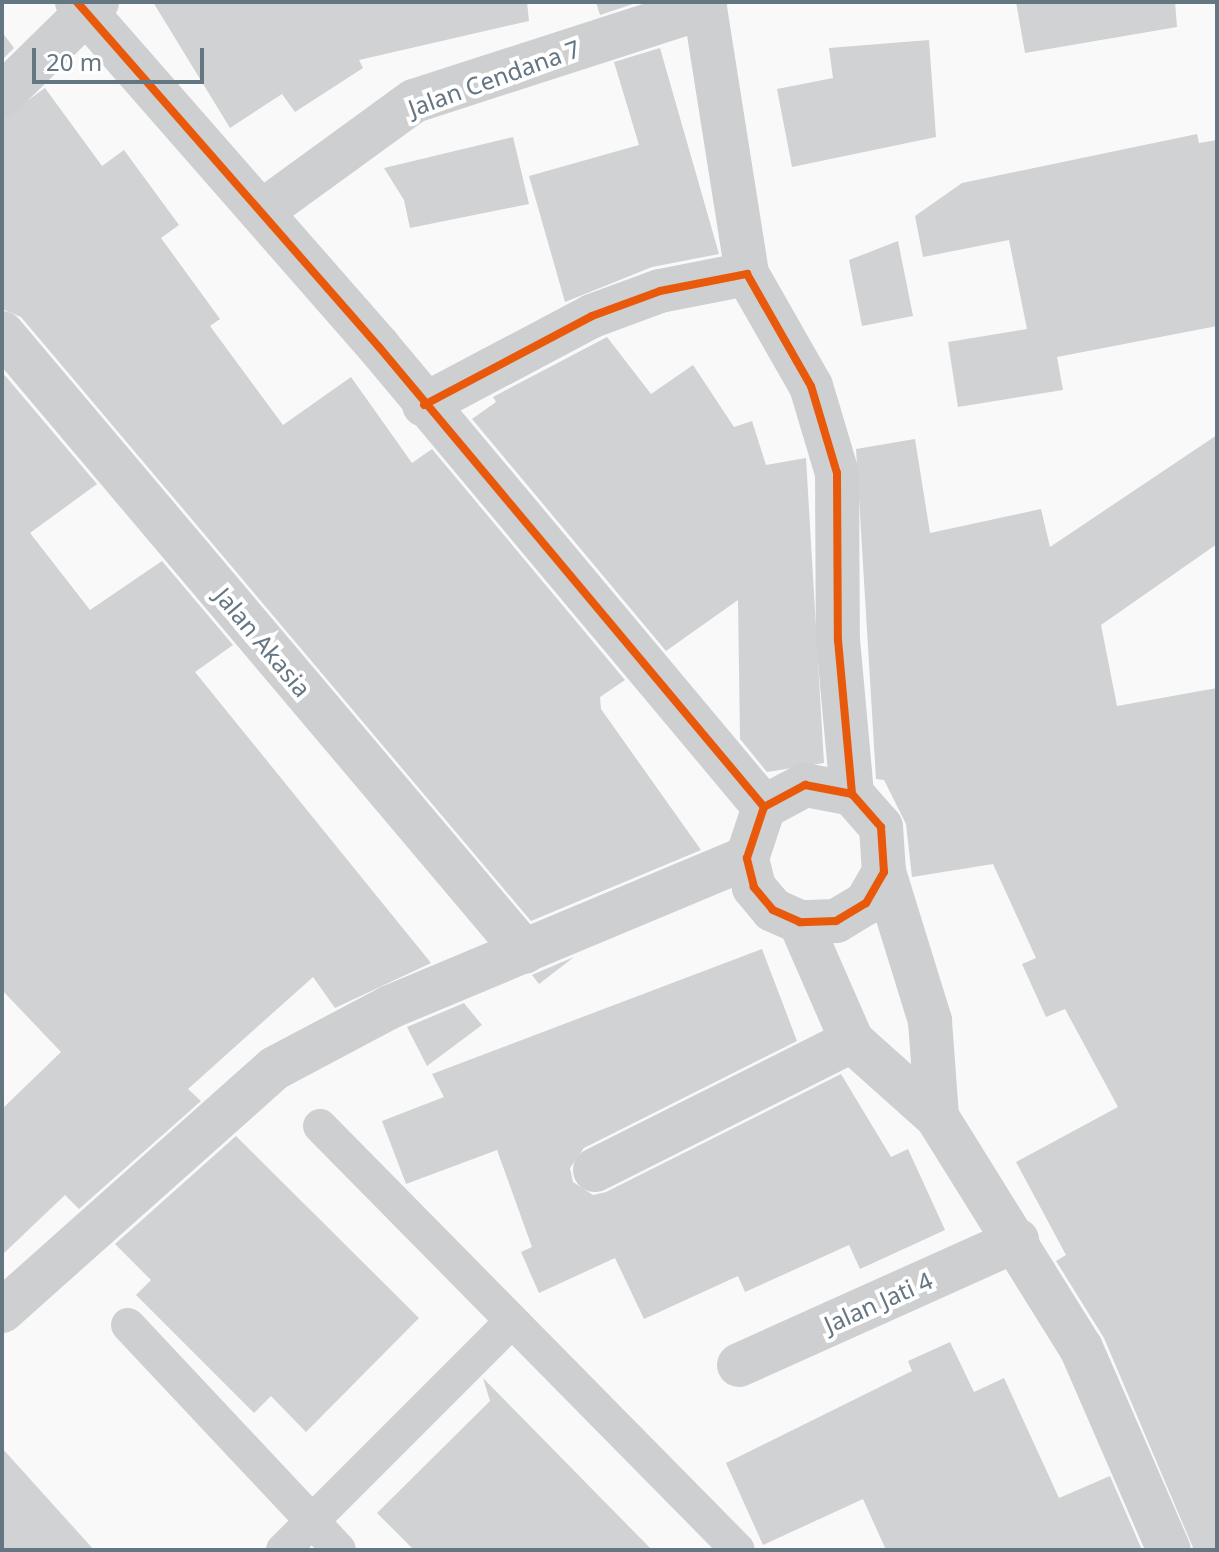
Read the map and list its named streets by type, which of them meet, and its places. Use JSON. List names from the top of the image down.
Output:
{
  "streets": {
    "street": ["Jalan Cendana 7", "Jalan Akasia", "Jalan Jati 4"]
  },
  "scale_bar": "20 m"
}
